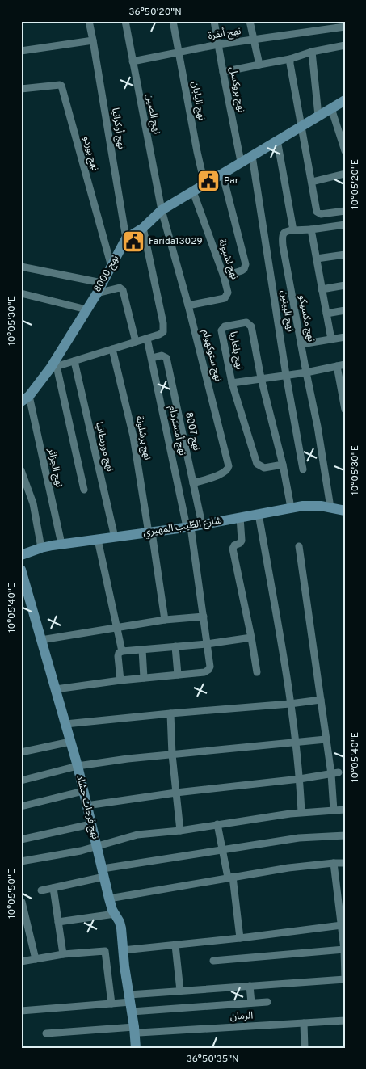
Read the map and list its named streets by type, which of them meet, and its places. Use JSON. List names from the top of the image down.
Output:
{
  "streets": {
    "street": [
      "نهج أنقرة",
      "نهج بروكسل",
      "نهج اليابان",
      "نهج الصين",
      "نهج أوكرانيا",
      "نهج بوردو",
      "نهج لشبونة",
      "نهج 8000",
      "نهج البينين",
      "نهج مكسيكو",
      "نهج بلغاريا",
      "نهج ستوكهولم",
      "نهج أمستردام",
      "نهج 8007",
      "نهج برشلونة",
      "نهج موريطانيا",
      "نهج الجزائر",
      "شارع الطّيب المهيري",
      "نهج فرحات حشاد",
      "الرمان"
    ]
  },
  "crossings": [
    ["نهج أنقرة", "نهج بروكسل"],
    ["نهج أنقرة", "نهج اليابان"],
    ["نهج أنقرة", "نهج الصين"],
    ["نهج الصين", "نهج ستوكهولم"],
    ["نهج أوكرانيا", "نهج 8000"],
    ["نهج بوردو", "نهج 8000"],
    ["نهج لشبونة", "نهج ستوكهولم"],
    ["نهج 8000", "نهج الجزائر"],
    ["نهج البينين", "نهج بلغاريا"],
    ["نهج مكسيكو", "نهج بلغاريا"],
    ["نهج مكسيكو", "شارع الطّيب المهيري"],
    ["نهج بلغاريا", "شارع الطّيب المهيري"],
    ["نهج ستوكهولم", "نهج 8007"],
    ["نهج أمستردام", "نهج 8007"],
    ["نهج أمستردام", "شارع الطّيب المهيري"],
    ["نهج 8007", "شارع الطّيب المهيري"],
    ["نهج برشلونة", "شارع الطّيب المهيري"],
    ["نهج موريطانيا", "شارع الطّيب المهيري"],
    ["نهج الجزائر", "شارع الطّيب المهيري"],
    ["نهج فرحات حشاد", "الرمان"]
  ],
  "places": {
    "public building": ["Par", "Farida13029"]
  },
  "coordinates": [
    "36°50'20\"N",
    "10°05'20\"E",
    "10°05'30\"E",
    "10°05'40\"E",
    "10°05'50\"E",
    "36°50'35\"N"
  ]
}
